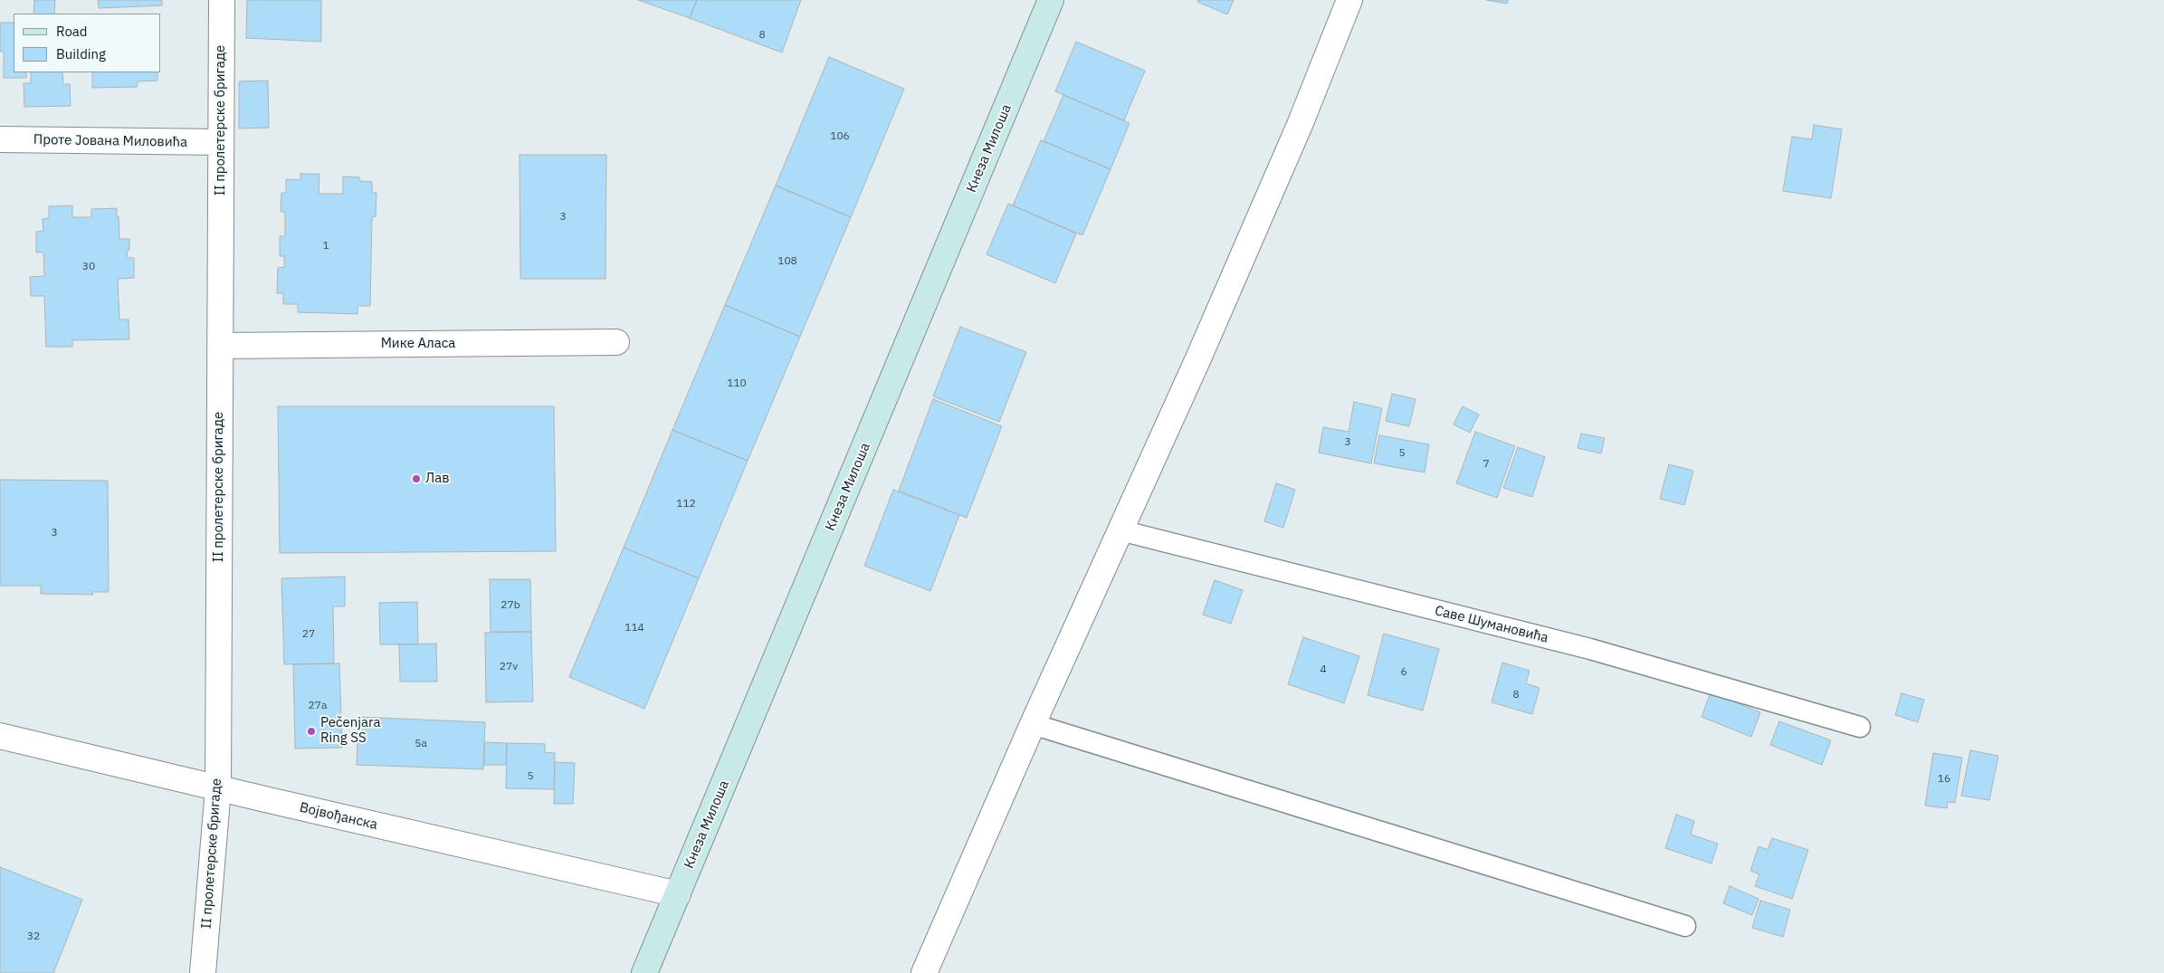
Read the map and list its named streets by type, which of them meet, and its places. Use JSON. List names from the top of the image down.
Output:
{
  "streets": {
    "main road": ["Кнеза Милоша"],
    "street": [
      "II пролетерске бригаде",
      "Проте Јована Миловића",
      "Мике Аласа",
      "Војвођанска"
    ],
    "lane": ["Саве Шумановића"]
  },
  "crossings": [
    ["II пролетерске бригаде", "Проте Јована Миловића"],
    ["II пролетерске бригаде", "Мике Аласа"],
    ["II пролетерске бригаде", "Војвођанска"],
    ["Кнеза Милоша", "Војвођанска"]
  ],
  "places": ["Лав", "Pečenjara Ring SS"],
  "house_numbers": [
    "8",
    "106",
    "3",
    "1",
    "108",
    "30",
    "110",
    "3",
    "5",
    "7",
    "112",
    "3",
    "27b",
    "114",
    "27",
    "27v",
    "4",
    "6",
    "8",
    "27a",
    "5a",
    "5",
    "16",
    "32"
  ],
  "legend": ["Road", "Building"]
}
